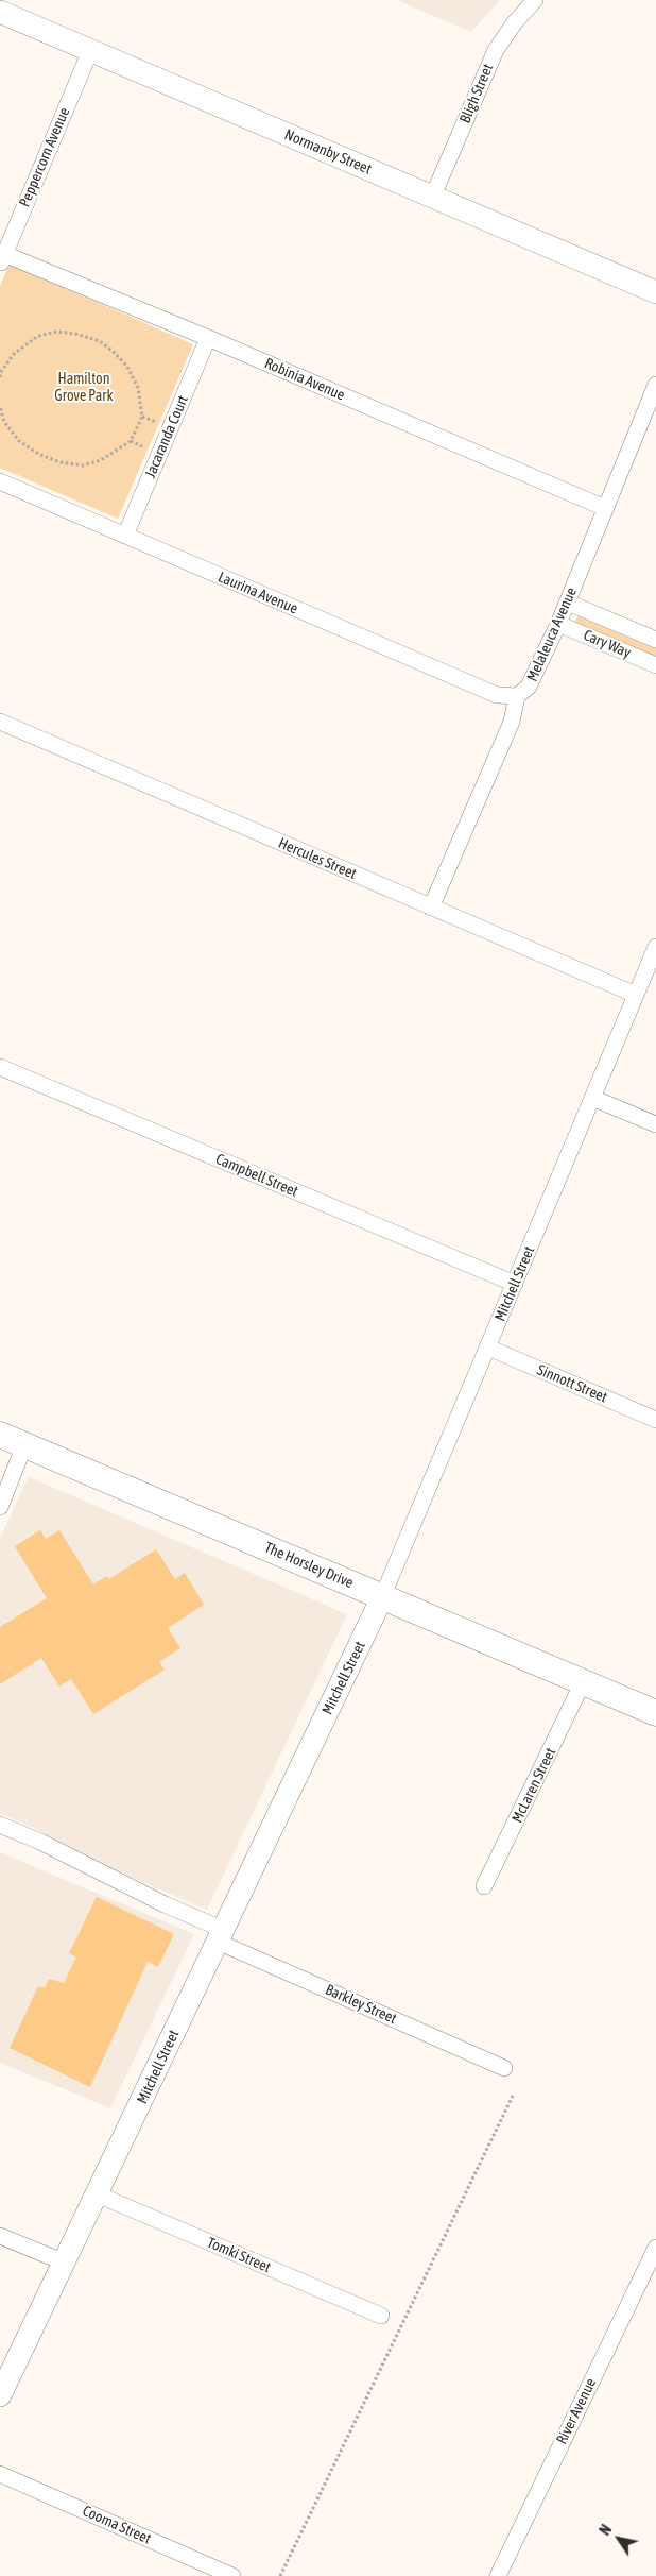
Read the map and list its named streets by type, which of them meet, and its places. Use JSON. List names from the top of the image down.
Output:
{
  "streets": {
    "main road": ["The Horsley Drive"],
    "street": [
      "Bligh Street",
      "Normanby Street",
      "Peppercorn Avenue",
      "Robinia Avenue",
      "Jacaranda Court",
      "Laurina Avenue",
      "Melaleuca Avenue",
      "Cary Way",
      "Hercules Street",
      "Campbell Street",
      "Mitchell Street",
      "Sinnott Street",
      "McLaren Street",
      "Barkley Street",
      "Tomki Street",
      "River Avenue",
      "Cooma Street"
    ]
  },
  "crossings": [
    ["Bligh Street", "Normanby Street"],
    ["Normanby Street", "Peppercorn Avenue"],
    ["Peppercorn Avenue", "Robinia Avenue"],
    ["Robinia Avenue", "Jacaranda Court"],
    ["Robinia Avenue", "Melaleuca Avenue"],
    ["Jacaranda Court", "Laurina Avenue"],
    ["Laurina Avenue", "Melaleuca Avenue"],
    ["Melaleuca Avenue", "Cary Way"],
    ["Melaleuca Avenue", "Hercules Street"],
    ["Hercules Street", "Mitchell Street"],
    ["Campbell Street", "Mitchell Street"],
    ["Mitchell Street", "Sinnott Street"],
    ["Mitchell Street", "The Horsley Drive"],
    ["Mitchell Street", "Barkley Street"],
    ["Mitchell Street", "Tomki Street"],
    ["The Horsley Drive", "McLaren Street"]
  ],
  "parks": ["Hamilton Grove Park"],
  "north": "top left"
}
